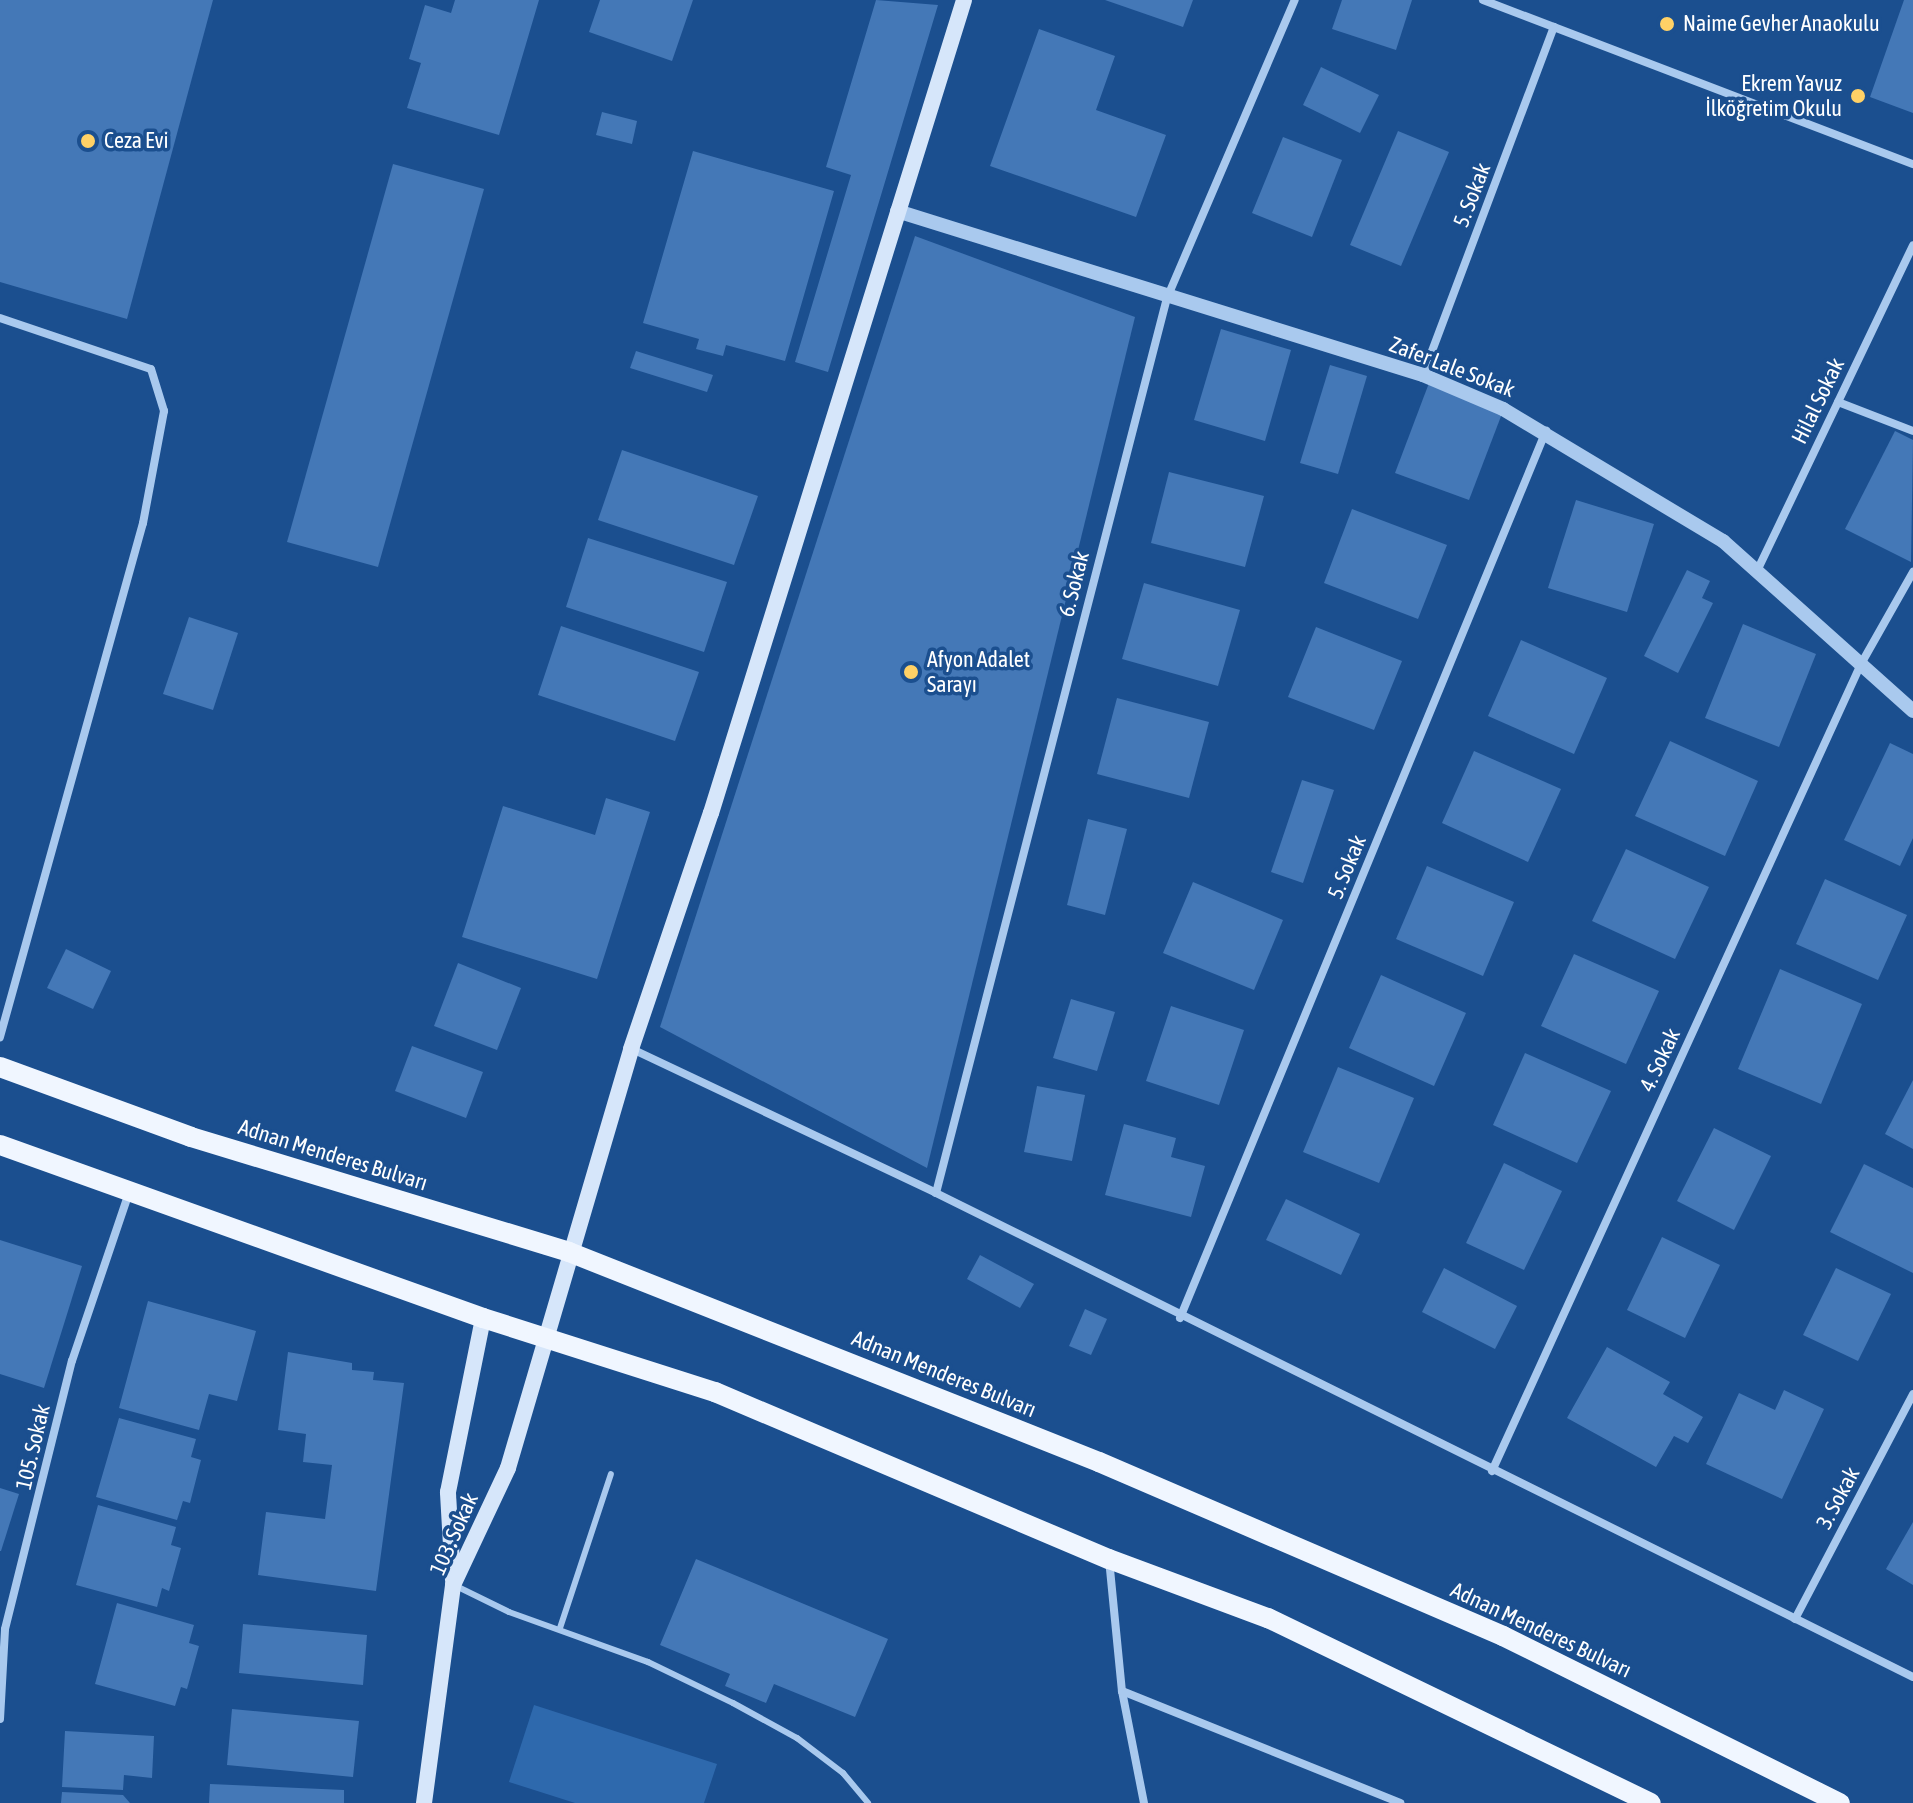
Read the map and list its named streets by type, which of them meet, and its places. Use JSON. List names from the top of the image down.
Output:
{
  "streets": {
    "main road": ["Adnan Menderes Bulvarı", "103. Sokak"],
    "street": [
      "5. Sokak",
      "Zafer Lale Sokak",
      "Hilal Sokak",
      "6. Sokak",
      "4. Sokak",
      "105. Sokak",
      "3. Sokak"
    ]
  },
  "crossings": [
    ["5. Sokak", "Zafer Lale Sokak"],
    ["Zafer Lale Sokak", "Hilal Sokak"],
    ["Zafer Lale Sokak", "6. Sokak"],
    ["Zafer Lale Sokak", "4. Sokak"],
    ["Zafer Lale Sokak", "103. Sokak"],
    ["Adnan Menderes Bulvarı", "103. Sokak"]
  ],
  "places": [
    "Naime Gevher Anaokulu",
    "Ekrem Yavuz İlköğretim Okulu",
    "Ceza Evi",
    "Afyon Adalet Sarayı"
  ]
}
